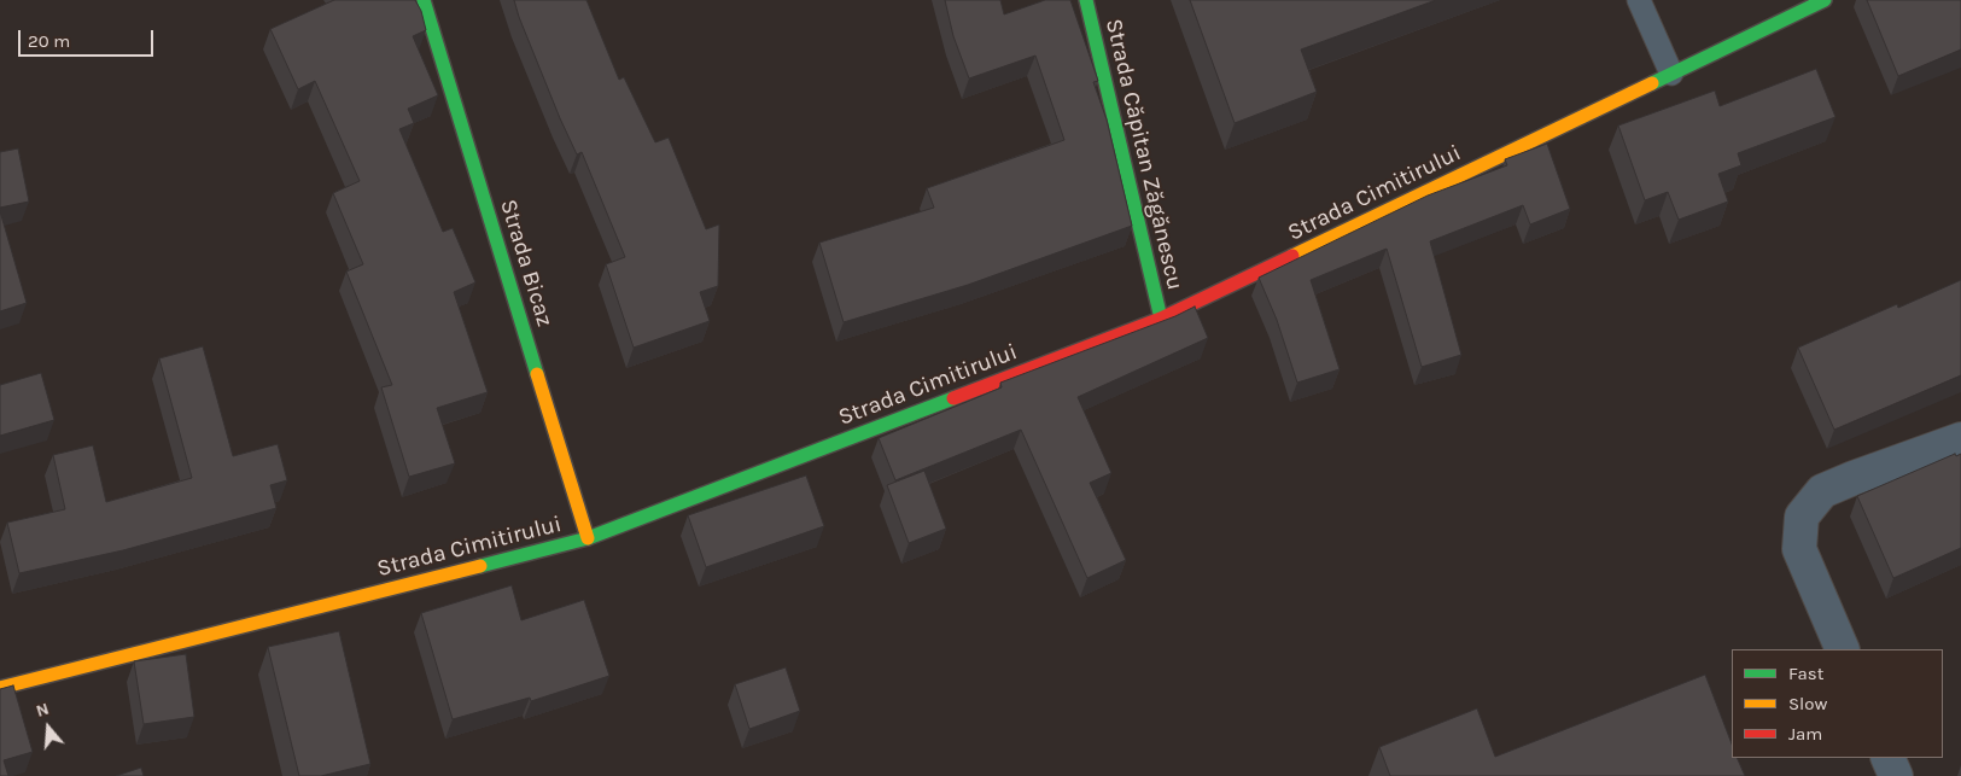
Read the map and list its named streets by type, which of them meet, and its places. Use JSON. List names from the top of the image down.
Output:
{
  "streets": {
    "street": ["Strada Căpitan Zăgănescu", "Strada Cimitirului", "Strada Bicaz"]
  },
  "crossings": [
    ["Strada Căpitan Zăgănescu", "Strada Cimitirului"],
    ["Strada Cimitirului", "Strada Bicaz"]
  ],
  "legend": ["Fast", "Slow", "Jam"],
  "scale_bar": "20 m",
  "north": "top"
}
